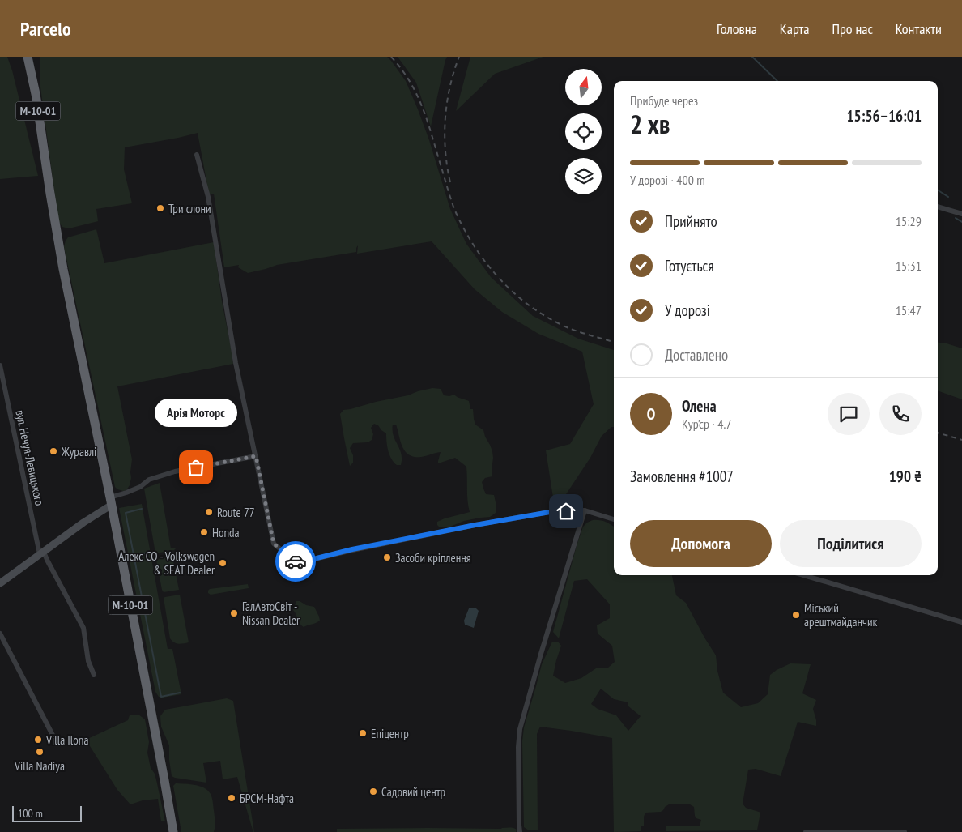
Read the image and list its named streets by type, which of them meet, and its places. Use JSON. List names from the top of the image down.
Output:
{
  "streets": {
    "highway": ["М-10-01"],
    "street": ["вул. Нечуя-Левицького"]
  },
  "places": [
    "Три слони",
    "Журавлі",
    "Арія Моторс",
    "Route 77",
    "Honda",
    "Засоби кріплення",
    "Алекс CO - Volkswagen & SEAT Dealer",
    "ГалАвтоСвіт - Nissan Dealer",
    "Міський арештмайданчик",
    "Епіцентр",
    "Villa Ilona",
    "Villa Nadiya",
    "Садовий центр",
    "БРСМ-Нафта"
  ],
  "scale_bar": "100 m",
  "north": "top",
  "page": {
    "header": "Parcelo",
    "nav": [
      "Головна",
      "Карта",
      "Про нас",
      "Контакти"
    ],
    "heading": ["2 хв", "Прибуде через", "15:56–16:01"],
    "panel": [
      "Олена",
      "Кур’єр · 4.7",
      "Замовлення #1007",
      "190 ₴"
    ],
    "bar": "У дорозі · 400 m",
    "list": [
      ["Прийнято", "15:29"],
      ["Готується", "15:31"],
      ["У дорозі", "15:47"],
      "Доставлено"
    ],
    "round": "О",
    "bubble": "Арія Моторс",
    "buttons": ["Допомога", "Поділитися"],
    "scale": "100 m"
  }
}
